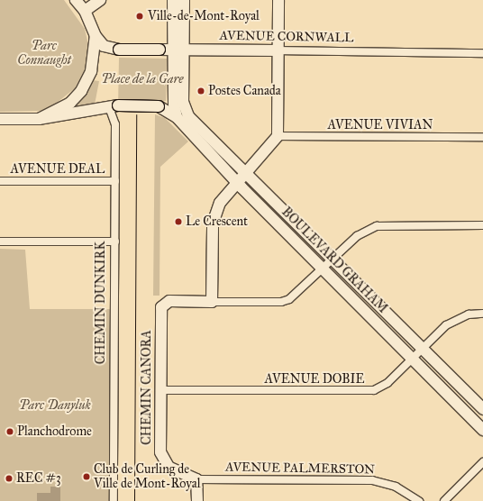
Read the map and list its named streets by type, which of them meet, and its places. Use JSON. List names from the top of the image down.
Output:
{
  "streets": {
    "street": [
      "AVENUE CORNWALL",
      "AVENUE VIVIAN",
      "AVENUE DEAL",
      "BOULEVARD GRAHAM",
      "CHEMIN DUNKIRK",
      "AVENUE DOBIE",
      "CHEMIN CANORA",
      "AVENUE PALMERSTON"
    ]
  },
  "crossings": [
    ["AVENUE DEAL", "CHEMIN DUNKIRK"],
    ["BOULEVARD GRAHAM", "AVENUE DOBIE"],
    ["AVENUE DOBIE", "CHEMIN CANORA"],
    ["CHEMIN CANORA", "AVENUE PALMERSTON"]
  ],
  "parks": ["Parc Connaught", "Place de la Gare", "Parc Danyluk"],
  "places": [
    "Ville-de-Mont-Royal",
    "Postes Canada",
    "Le Crescent",
    "Planchodrome",
    "Club de Curling de Ville de Mont-Royal",
    "REC #3"
  ]
}
